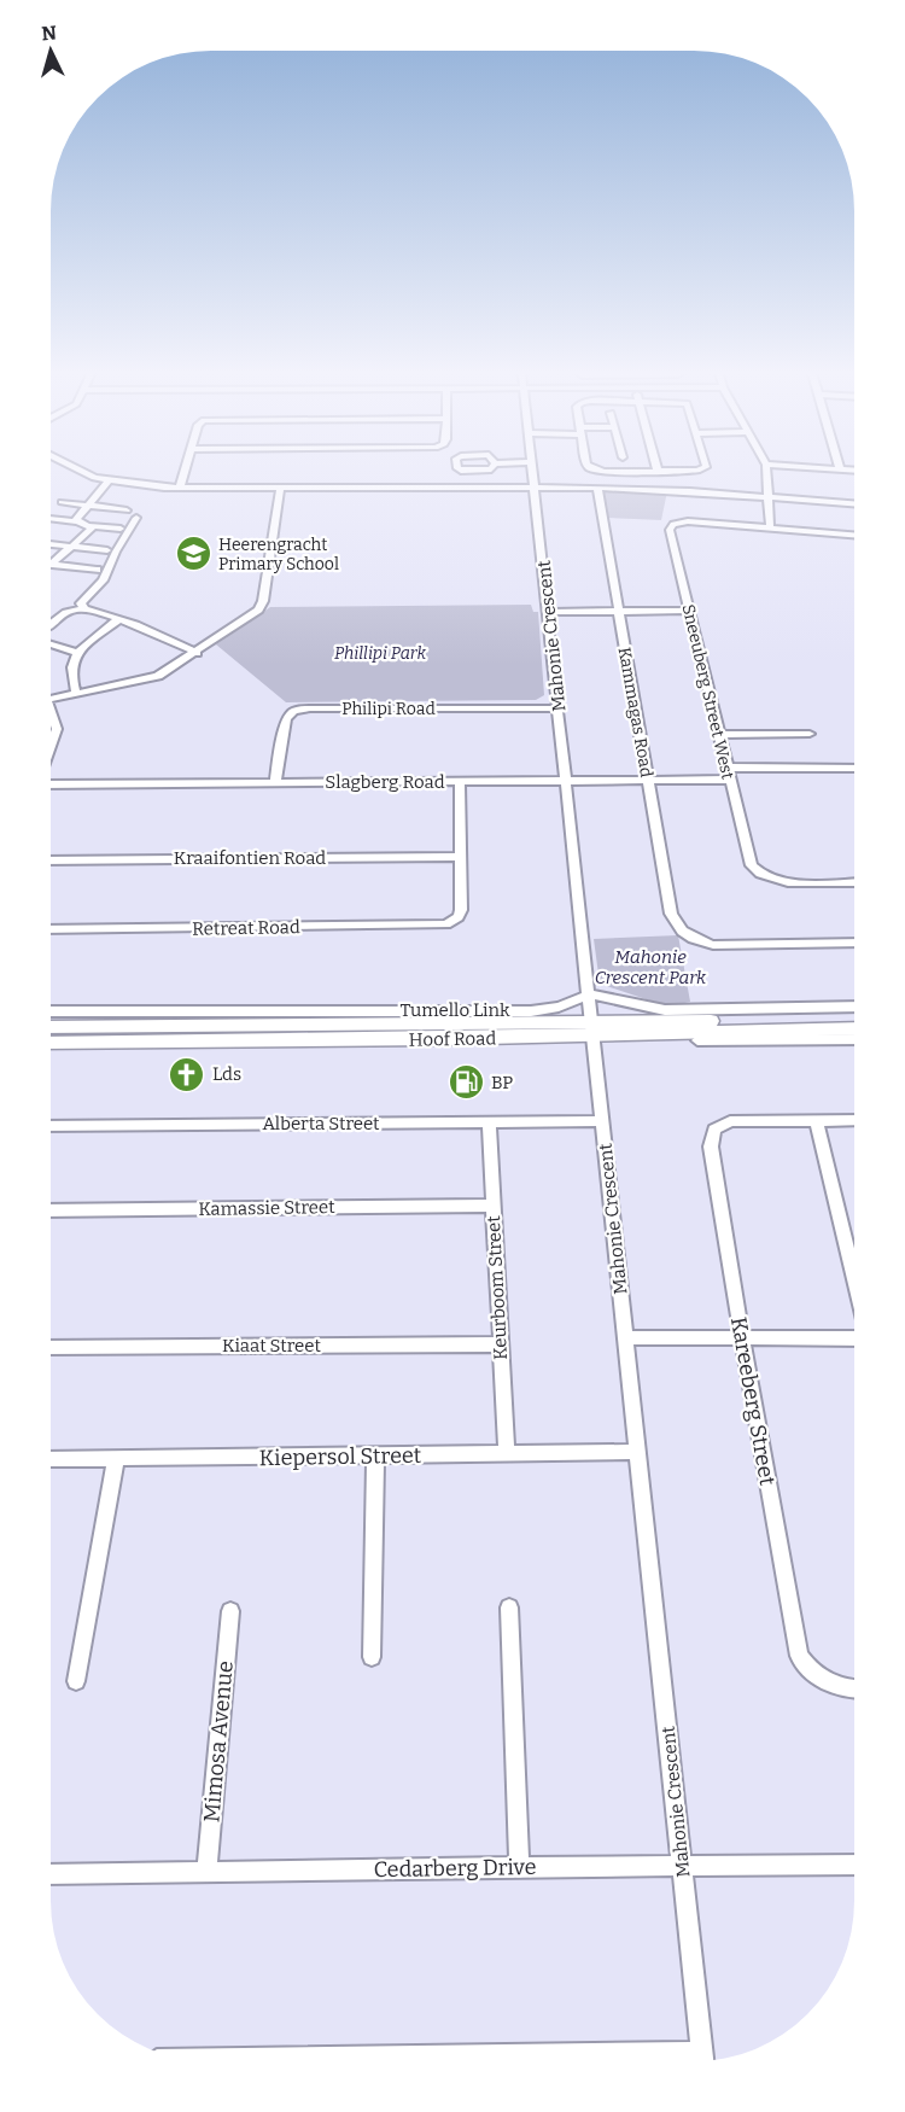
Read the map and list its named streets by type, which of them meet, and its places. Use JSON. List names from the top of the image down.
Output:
{
  "streets": {
    "main road": ["Hoof Road"],
    "street": [
      "Mahonie Crescent",
      "Sneeuberg Street West",
      "Philipi Road",
      "Kammagas Road",
      "Slagberg Road",
      "Kraaifontien Road",
      "Retreat Road",
      "Tumello Link",
      "Alberta Street",
      "Kamassie Street",
      "Keurboom Street",
      "Kiaat Street",
      "Kareeberg Street",
      "Kiepersol Street",
      "Mimosa Avenue",
      "Cedarberg Drive"
    ]
  },
  "crossings": [
    ["Mahonie Crescent", "Philipi Road"],
    ["Mahonie Crescent", "Slagberg Road"],
    ["Mahonie Crescent", "Tumello Link"],
    ["Mahonie Crescent", "Hoof Road"],
    ["Mahonie Crescent", "Alberta Street"],
    ["Mahonie Crescent", "Kiepersol Street"],
    ["Mahonie Crescent", "Cedarberg Drive"],
    ["Sneeuberg Street West", "Slagberg Road"],
    ["Philipi Road", "Slagberg Road"],
    ["Kammagas Road", "Slagberg Road"],
    ["Kraaifontien Road", "Retreat Road"],
    ["Alberta Street", "Keurboom Street"],
    ["Kamassie Street", "Keurboom Street"],
    ["Keurboom Street", "Kiaat Street"],
    ["Keurboom Street", "Kiepersol Street"],
    ["Mimosa Avenue", "Cedarberg Drive"]
  ],
  "parks": ["Phillipi Park", "Mahonie Crescent Park"],
  "places": {
    "school or university": ["Heerengracht Primary School"],
    "church": ["Lds"],
    "fuel station": ["BP"]
  },
  "north": "top"
}
